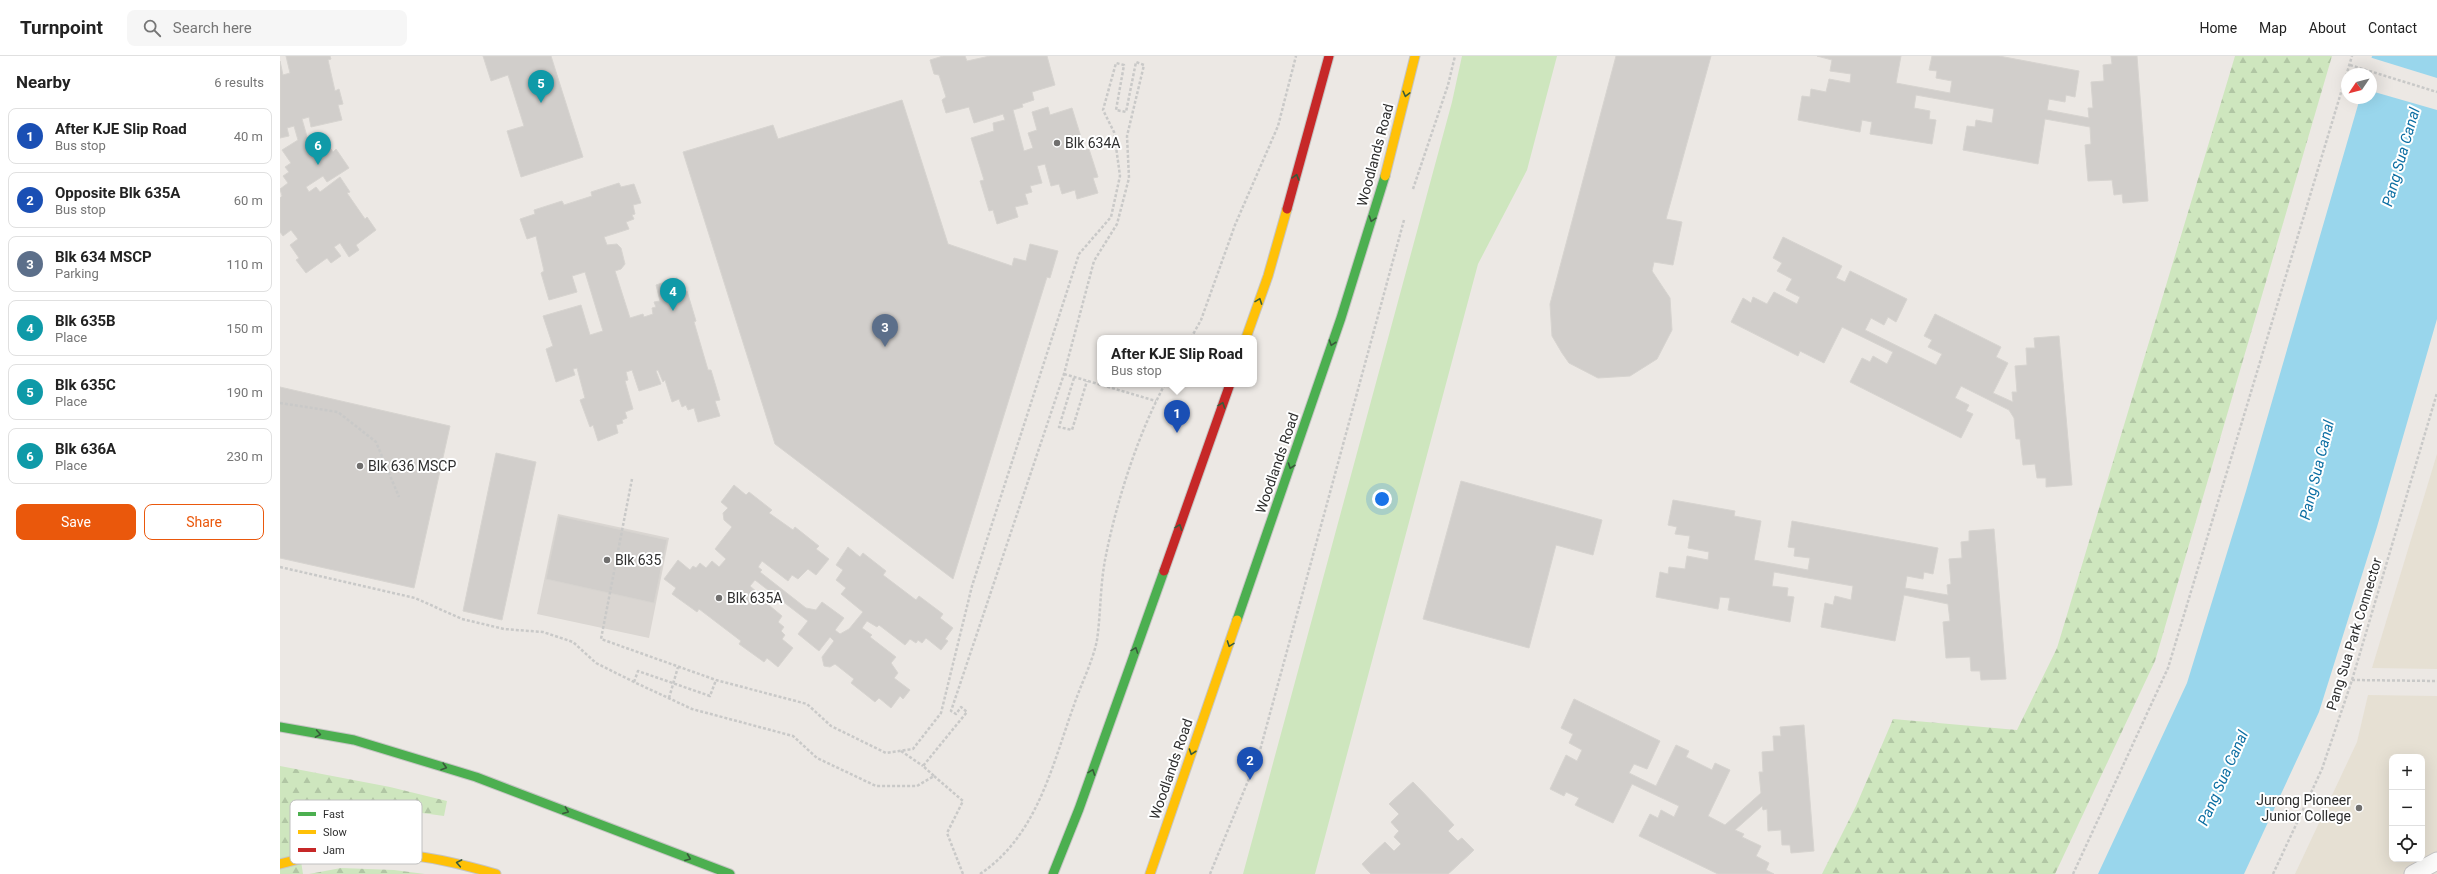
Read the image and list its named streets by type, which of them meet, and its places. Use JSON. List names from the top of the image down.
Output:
{
  "streets": {
    "highway": ["Woodlands Road"],
    "path": ["Pang Sua Park Connector"]
  },
  "one_way": ["Woodlands Road"],
  "water": ["Pang Sua Canal"],
  "places": [
    "Blk 634A",
    "Blk 636 MSCP",
    "Blk 635",
    "Blk 635A",
    "Jurong Pioneer Junior College"
  ],
  "legend": ["Fast", "Slow", "Jam"],
  "north": "bottom left",
  "page": {
    "header": "Turnpoint",
    "search": "Search here",
    "nav": [
      "Home",
      "Map",
      "About",
      "Contact"
    ],
    "heading": ["Nearby", "6 results"],
    "pins": [
      "5",
      "6",
      "4",
      "3",
      "1",
      "2"
    ],
    "list": [
      {
        "mark": "1",
        "name": "After KJE Slip Road",
        "note": "Bus stop",
        "value": "40 m"
      },
      {
        "mark": "2",
        "name": "Opposite Blk 635A",
        "note": "Bus stop",
        "value": "60 m"
      },
      {
        "mark": "3",
        "name": "Blk 634 MSCP",
        "note": "Parking",
        "value": "110 m"
      },
      {
        "mark": "4",
        "name": "Blk 635B",
        "note": "Place",
        "value": "150 m"
      },
      {
        "mark": "5",
        "name": "Blk 635C",
        "note": "Place",
        "value": "190 m"
      },
      {
        "mark": "6",
        "name": "Blk 636A",
        "note": "Place",
        "value": "230 m"
      }
    ],
    "popup": ["After KJE Slip Road", "Bus stop"],
    "buttons": ["Save", "Share"],
    "map_buttons": ["+", "−"]
  }
}
